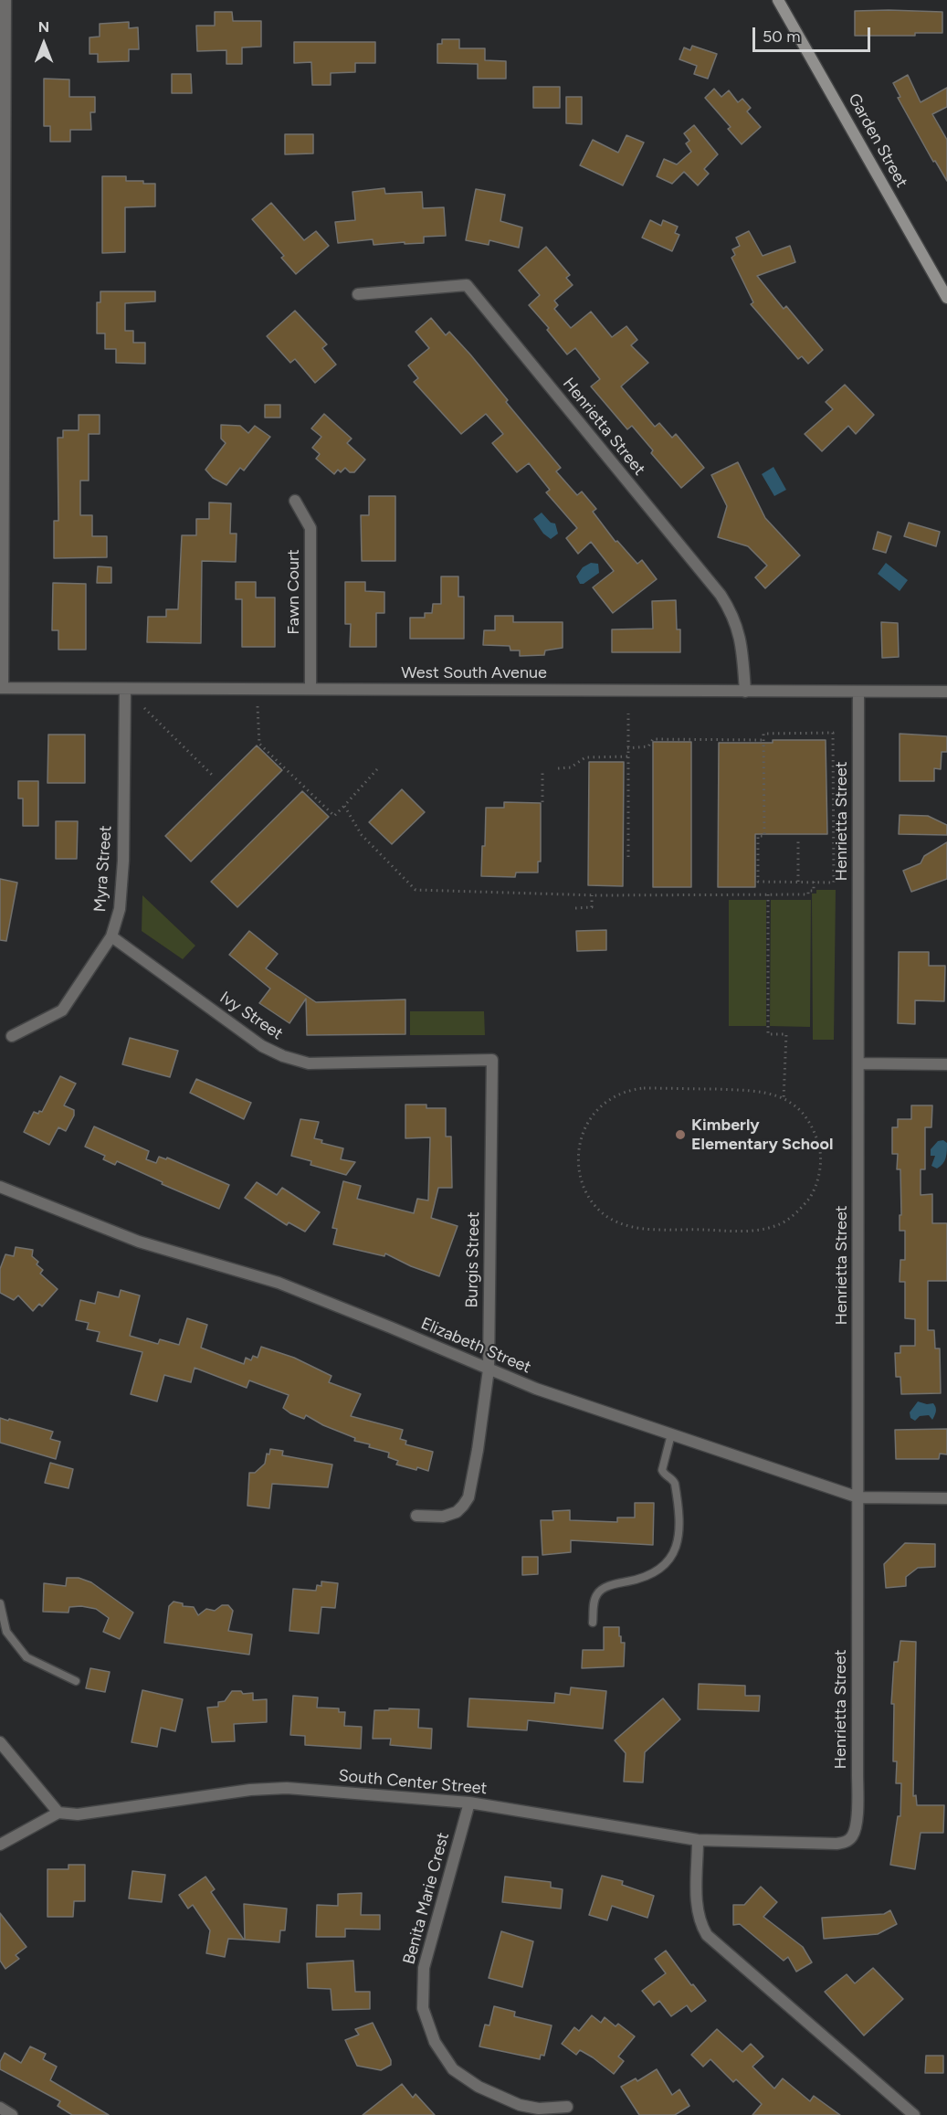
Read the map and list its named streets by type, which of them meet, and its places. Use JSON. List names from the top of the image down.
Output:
{
  "streets": {
    "street": [
      "Garden Street",
      "Henrietta Street",
      "Fawn Court",
      "West South Avenue",
      "Myra Street",
      "Ivy Street",
      "Burgis Street",
      "Elizabeth Street",
      "South Center Street",
      "Benita Marie Crest"
    ]
  },
  "crossings": [
    ["Henrietta Street", "West South Avenue"],
    ["Henrietta Street", "Elizabeth Street"],
    ["Henrietta Street", "South Center Street"],
    ["Fawn Court", "West South Avenue"],
    ["West South Avenue", "Myra Street"],
    ["Myra Street", "Ivy Street"],
    ["Ivy Street", "Burgis Street"],
    ["Burgis Street", "Elizabeth Street"],
    ["South Center Street", "Benita Marie Crest"]
  ],
  "places": ["Kimberly Elementary School"],
  "scale_bar": "50 m",
  "north": "top"
}
